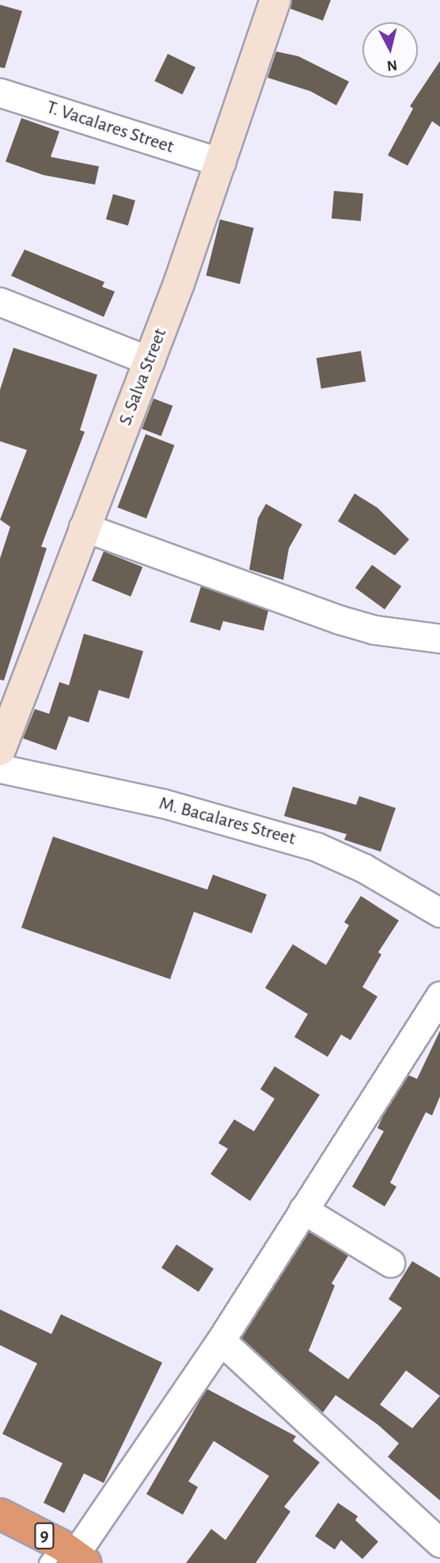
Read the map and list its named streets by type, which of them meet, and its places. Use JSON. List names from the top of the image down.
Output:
{
  "streets": {
    "highway": ["9"],
    "street": ["T. Vacalares Street", "S. Salva Street", "M. Bacalares Street"]
  },
  "crossings": [
    ["T. Vacalares Street", "S. Salva Street"]
  ],
  "north": "bottom"
}
